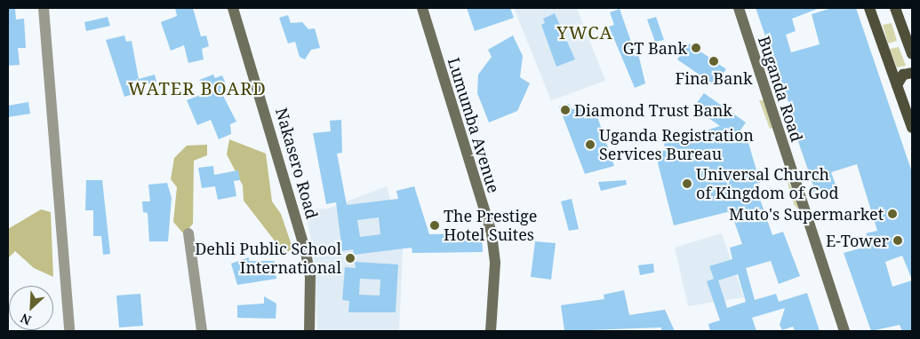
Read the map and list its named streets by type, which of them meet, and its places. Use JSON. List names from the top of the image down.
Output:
{
  "streets": {
    "main road": ["Buganda Road", "Lumumba Avenue", "Nakasero Road"]
  },
  "districts": ["YWCA", "WATER BOARD"],
  "places": [
    "GT Bank",
    "Fina Bank",
    "Diamond Trust Bank",
    "Uganda Registration Services Bureau",
    "Universal Church of Kingdom of God",
    "Muto's Supermarket",
    "The Prestige Hotel Suites",
    "E-Tower",
    "Dehli Public School International"
  ],
  "north": "bottom left"
}
